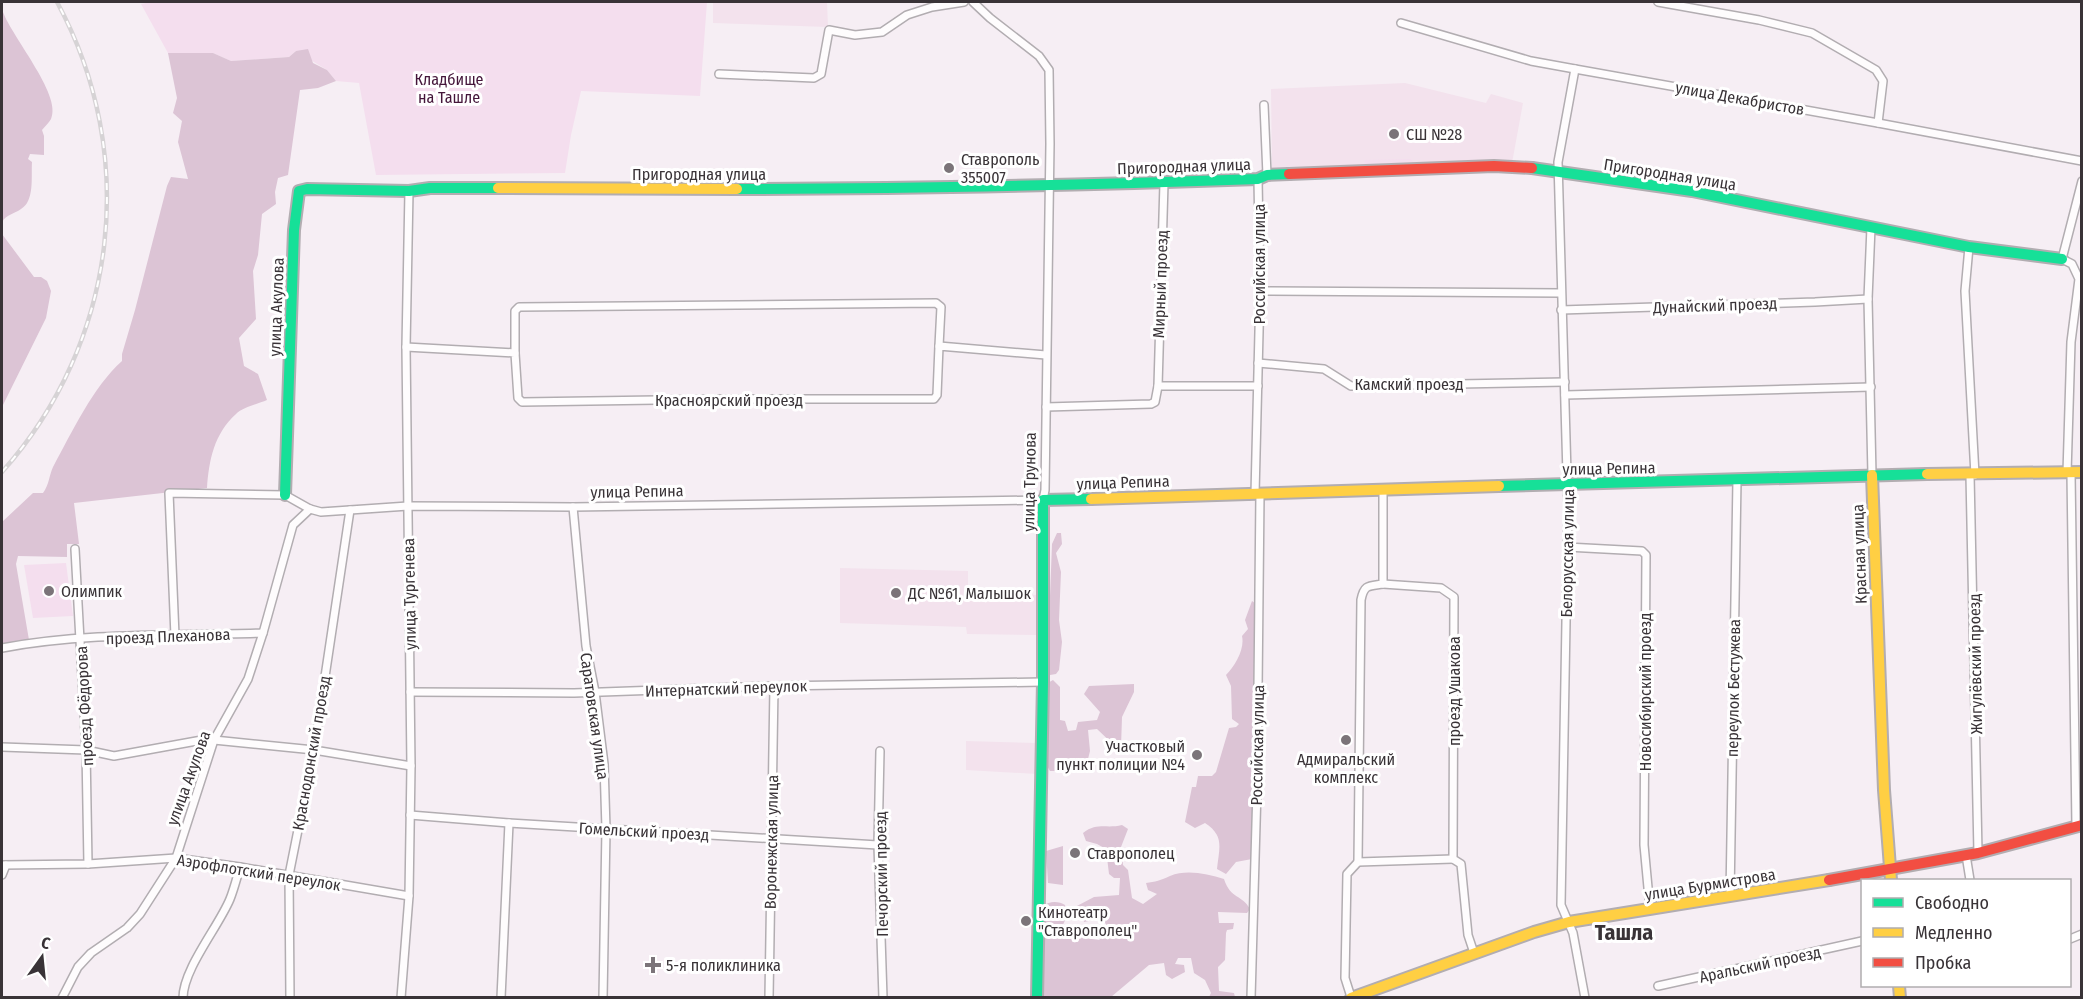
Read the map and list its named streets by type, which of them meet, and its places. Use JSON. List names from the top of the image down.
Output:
{
  "streets": {
    "street": [
      "улица Декабристов",
      "Пригородная улица",
      "Российская улица",
      "Мирный проезд",
      "Дунайский проезд",
      "улица Акулова",
      "Камский проезд",
      "Красноярский проезд",
      "улица Репина",
      "улица Трунова",
      "Белорусская улица",
      "Красная улица",
      "улица Тургенева",
      "проезд Плеханова",
      "Жигулёвский проезд",
      "Интернатский переулок",
      "переулок Бестужева",
      "проезд Ушакова",
      "Новосибирский проезд",
      "проезд Фёдорова",
      "Саратовская улица",
      "Краснодонский проезд",
      "Гомельский проезд",
      "Воронежская улица",
      "Аэрофлотский переулок",
      "Печорский проезд",
      "улица Бурмистрова",
      "Аральский проезд"
    ]
  },
  "crossings": [
    ["улица Декабристов", "Белорусская улица"],
    ["Пригородная улица", "Российская улица"],
    ["Пригородная улица", "Мирный проезд"],
    ["Пригородная улица", "улица Акулова"],
    ["Пригородная улица", "улица Трунова"],
    ["Пригородная улица", "Белорусская улица"],
    ["Пригородная улица", "Красная улица"],
    ["Пригородная улица", "улица Тургенева"],
    ["Пригородная улица", "Жигулёвский проезд"],
    ["Российская улица", "Камский проезд"],
    ["Российская улица", "улица Репина"],
    ["Дунайский проезд", "Белорусская улица"],
    ["Дунайский проезд", "Красная улица"],
    ["улица Акулова", "улица Репина"],
    ["улица Акулова", "проезд Плеханова"],
    ["улица Акулова", "Аэрофлотский переулок"],
    ["Камский проезд", "Белорусская улица"],
    ["улица Репина", "улица Трунова"],
    ["улица Репина", "Белорусская улица"],
    ["улица Репина", "Красная улица"],
    ["улица Репина", "улица Тургенева"],
    ["улица Репина", "проезд Плеханова"],
    ["улица Репина", "Жигулёвский проезд"],
    ["улица Репина", "переулок Бестужева"],
    ["улица Репина", "Саратовская улица"],
    ["улица Репина", "Краснодонский проезд"],
    ["улица Трунова", "Интернатский переулок"],
    ["Белорусская улица", "Новосибирский проезд"],
    ["Белорусская улица", "улица Бурмистрова"],
    ["Красная улица", "улица Бурмистрова"],
    ["улица Тургенева", "Интернатский переулок"],
    ["улица Тургенева", "Гомельский проезд"],
    ["улица Тургенева", "Аэрофлотский переулок"],
    ["проезд Плеханова", "проезд Фёдорова"],
    ["Жигулёвский проезд", "улица Бурмистрова"],
    ["Интернатский переулок", "Саратовская улица"],
    ["Интернатский переулок", "Воронежская улица"],
    ["переулок Бестужева", "улица Бурмистрова"],
    ["проезд Ушакова", "улица Бурмистрова"],
    ["Новосибирский проезд", "улица Бурмистрова"],
    ["проезд Фёдорова", "Аэрофлотский переулок"],
    ["Саратовская улица", "Гомельский проезд"],
    ["Краснодонский проезд", "Аэрофлотский переулок"],
    ["Гомельский проезд", "Воронежская улица"],
    ["Гомельский проезд", "Печорский проезд"]
  ],
  "districts": ["Ташла"],
  "parks": ["Кладбище на Ташле"],
  "places": {
    "other": [
      "СШ №28",
      "Ставрополь 355007",
      "Олимпик",
      "ДС №61, Малышок",
      "Адмиральский комплекс",
      "Участковый пункт полиции №4",
      "Ставрополец",
      "Кинотеатр \"Ставрополец\""
    ],
    "health": ["5-я поликлиника"]
  },
  "legend": ["Свободно", "Медленно", "Пробка"],
  "north": "top"
}
